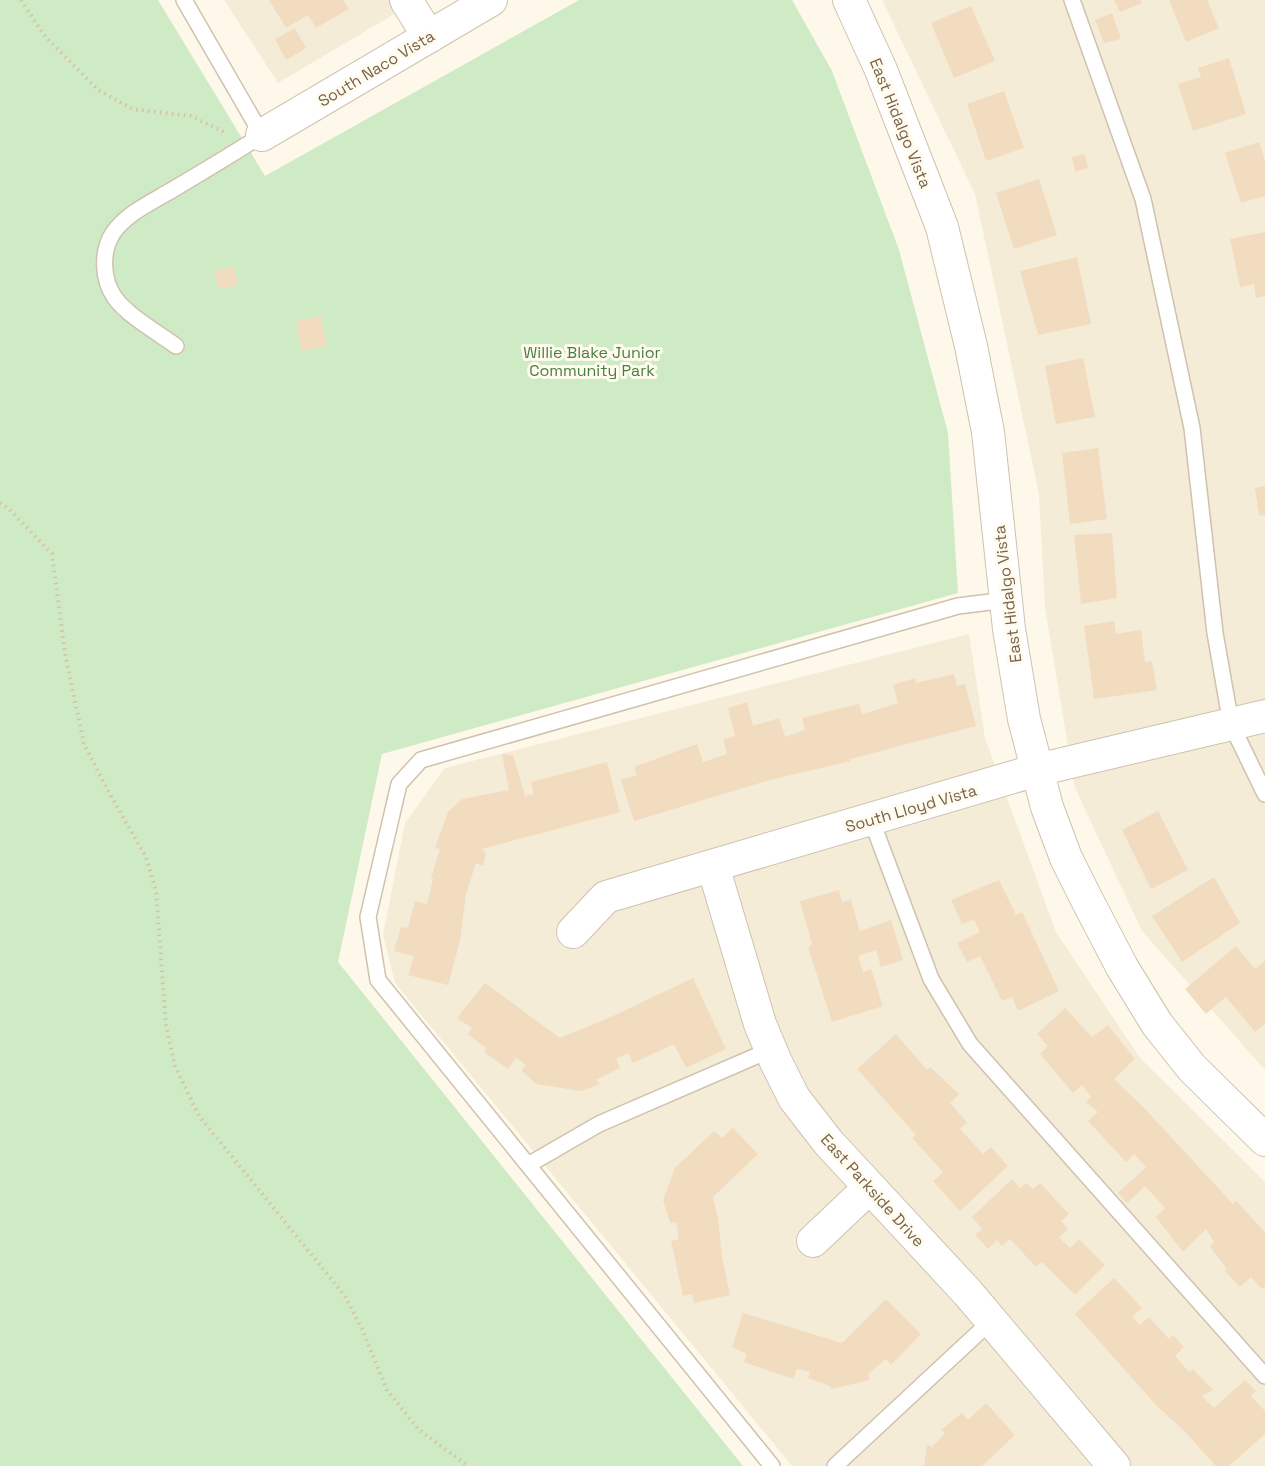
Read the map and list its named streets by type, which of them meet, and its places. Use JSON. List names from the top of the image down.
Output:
{
  "streets": {
    "street": [
      "South Naco Vista",
      "East Hidalgo Vista",
      "South Lloyd Vista",
      "East Parkside Drive"
    ]
  },
  "crossings": [
    ["East Hidalgo Vista", "South Lloyd Vista"],
    ["South Lloyd Vista", "East Parkside Drive"]
  ],
  "parks": ["Willie Blake Junior Community Park"]
}
